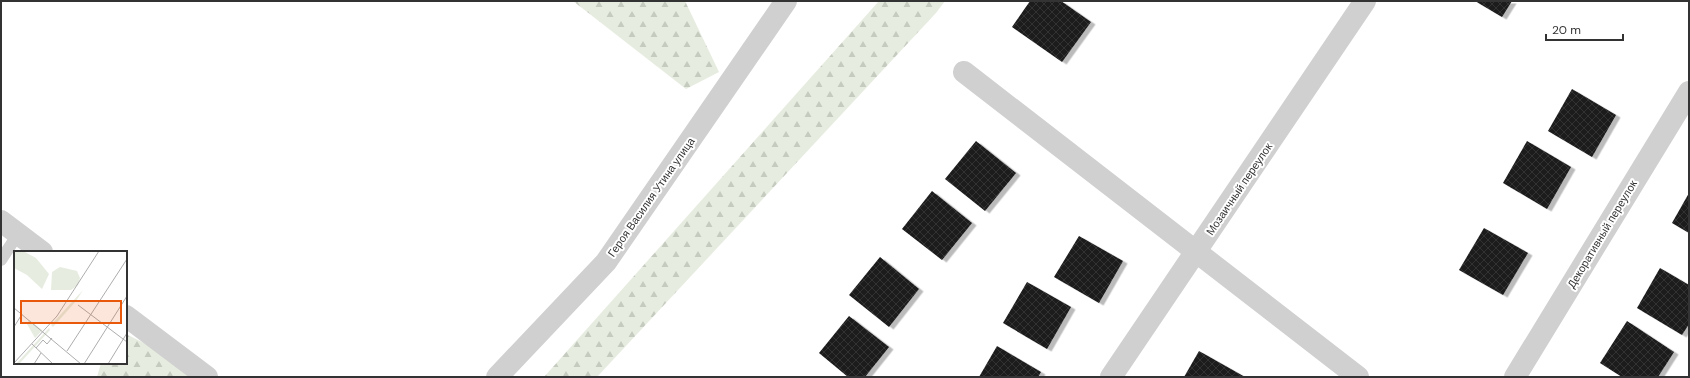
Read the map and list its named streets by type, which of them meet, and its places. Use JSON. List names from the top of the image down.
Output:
{
  "streets": {
    "street": ["Мозаичный переулок", "Героя Василия Утина улица", "Декоративный переулок"]
  },
  "scale_bar": "20 m"
}
